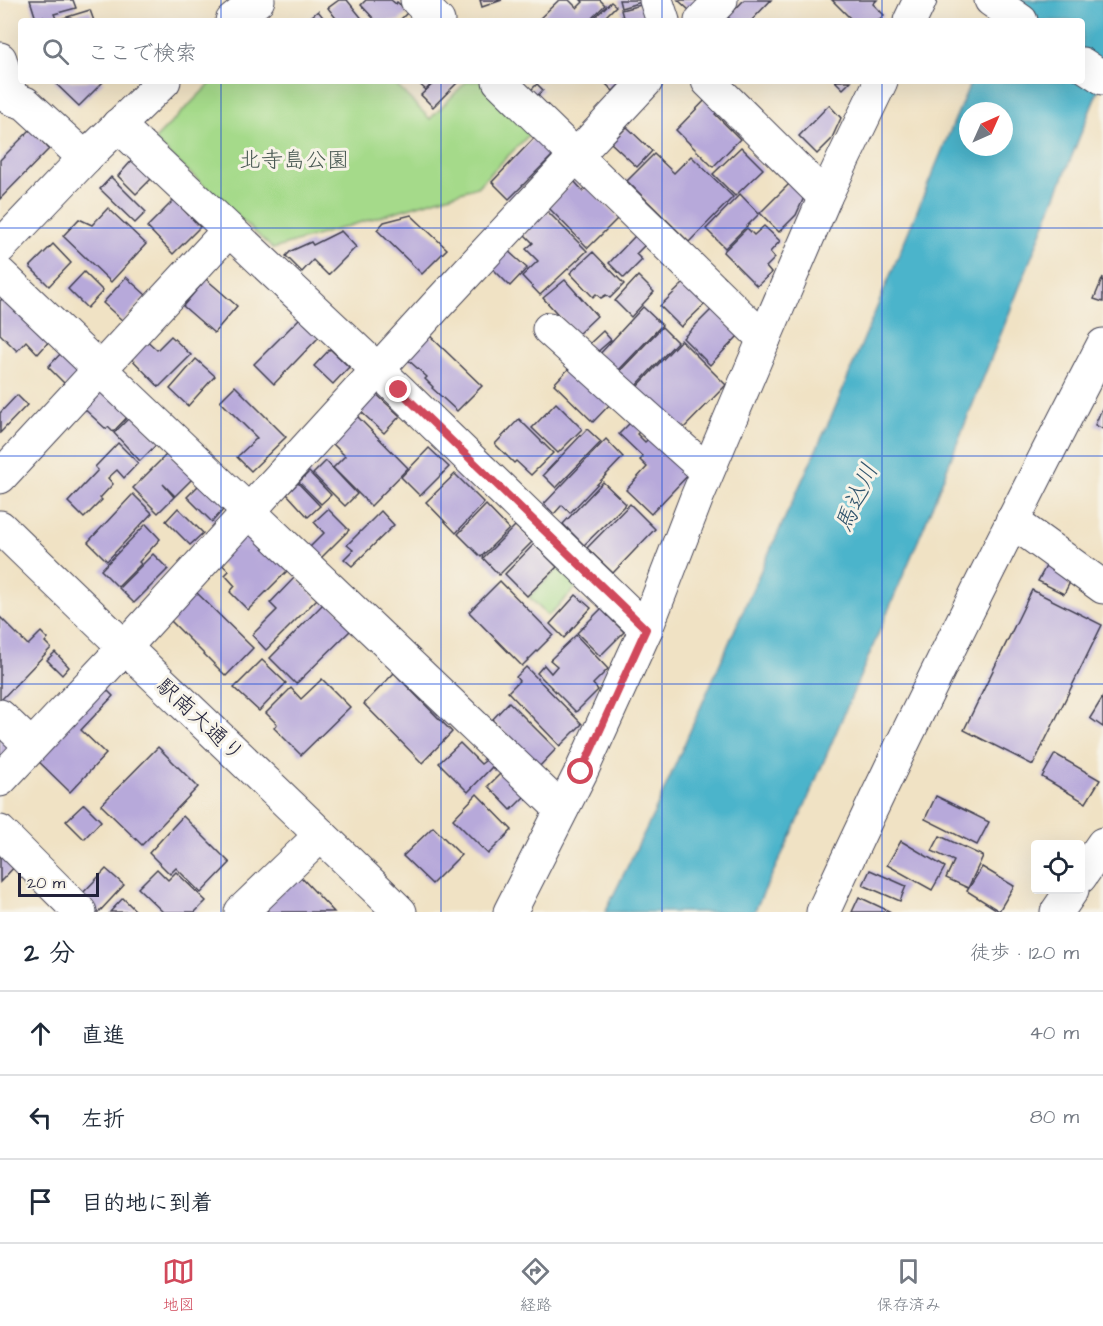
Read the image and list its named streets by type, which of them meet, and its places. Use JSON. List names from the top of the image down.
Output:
{
  "streets": {
    "street": ["駅南大通り"]
  },
  "water": ["馬込川"],
  "parks": ["北寺島公園"],
  "scale_bar": "20 m",
  "north": "top right",
  "page": {
    "search": "ここで検索",
    "scale": "20 m",
    "heading": ["2 分", "徒歩 · 120 m"],
    "list": [
      ["直進", "40 m"],
      ["左折", "80 m"],
      "目的地に到着"
    ],
    "nav": ["地図", "経路", "保存済み"]
  }
}
